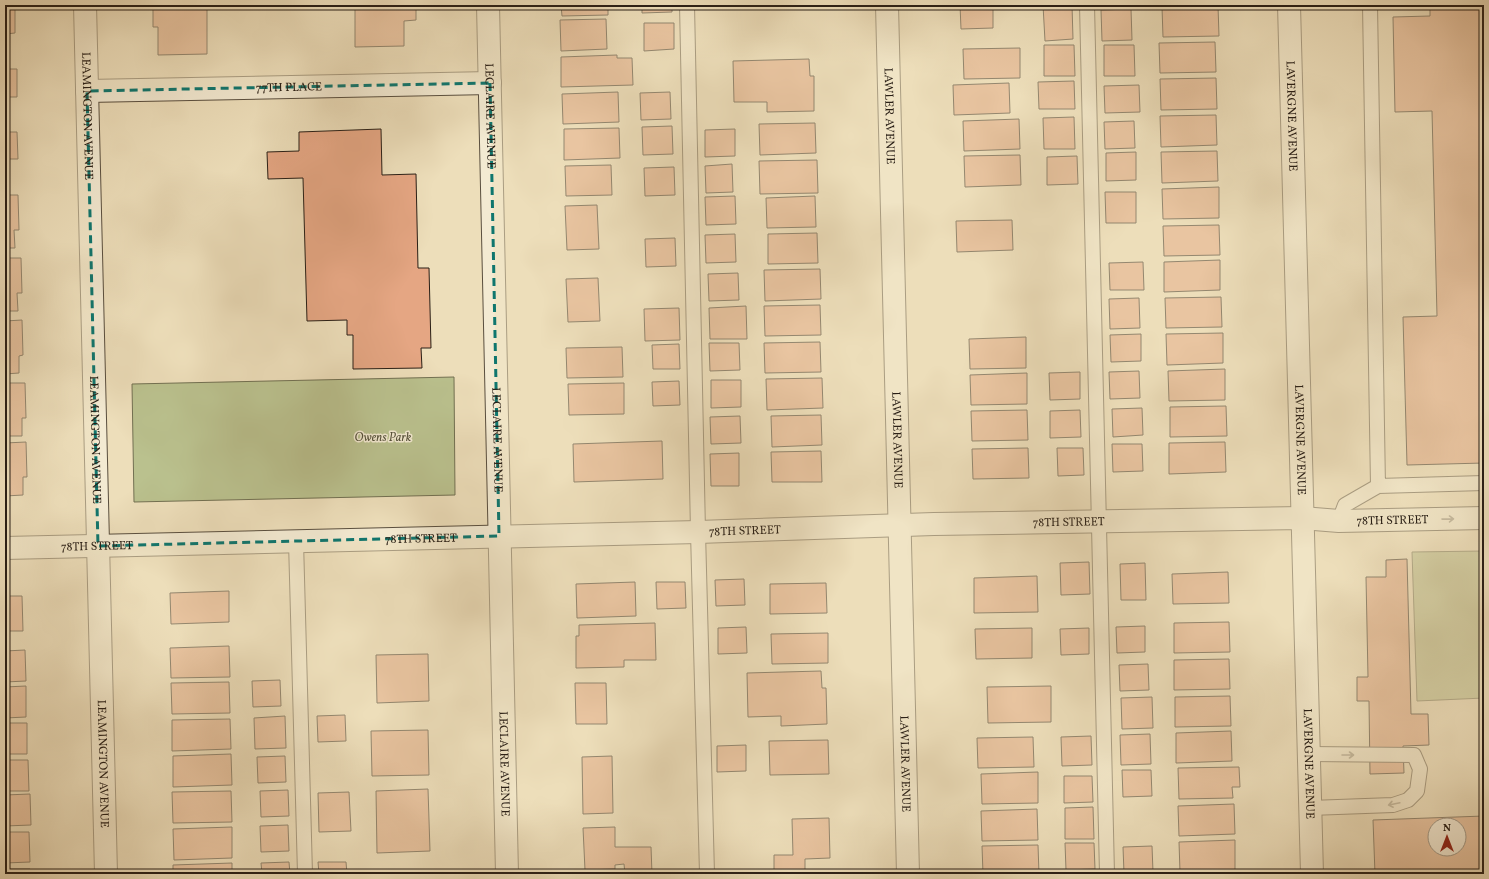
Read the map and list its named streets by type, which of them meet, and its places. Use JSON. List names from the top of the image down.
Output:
{
  "streets": {
    "street": [
      "77TH PLACE",
      "LEAMINGTON AVENUE",
      "LECLAIRE AVENUE",
      "LAWLER AVENUE",
      "LAVERGNE AVENUE",
      "78TH STREET"
    ]
  },
  "crossings": [
    ["77TH PLACE", "LEAMINGTON AVENUE"],
    ["77TH PLACE", "LECLAIRE AVENUE"],
    ["LEAMINGTON AVENUE", "78TH STREET"],
    ["LECLAIRE AVENUE", "78TH STREET"],
    ["LAWLER AVENUE", "78TH STREET"],
    ["LAVERGNE AVENUE", "78TH STREET"]
  ],
  "parks": ["Owens Park"],
  "north": "top"
}
